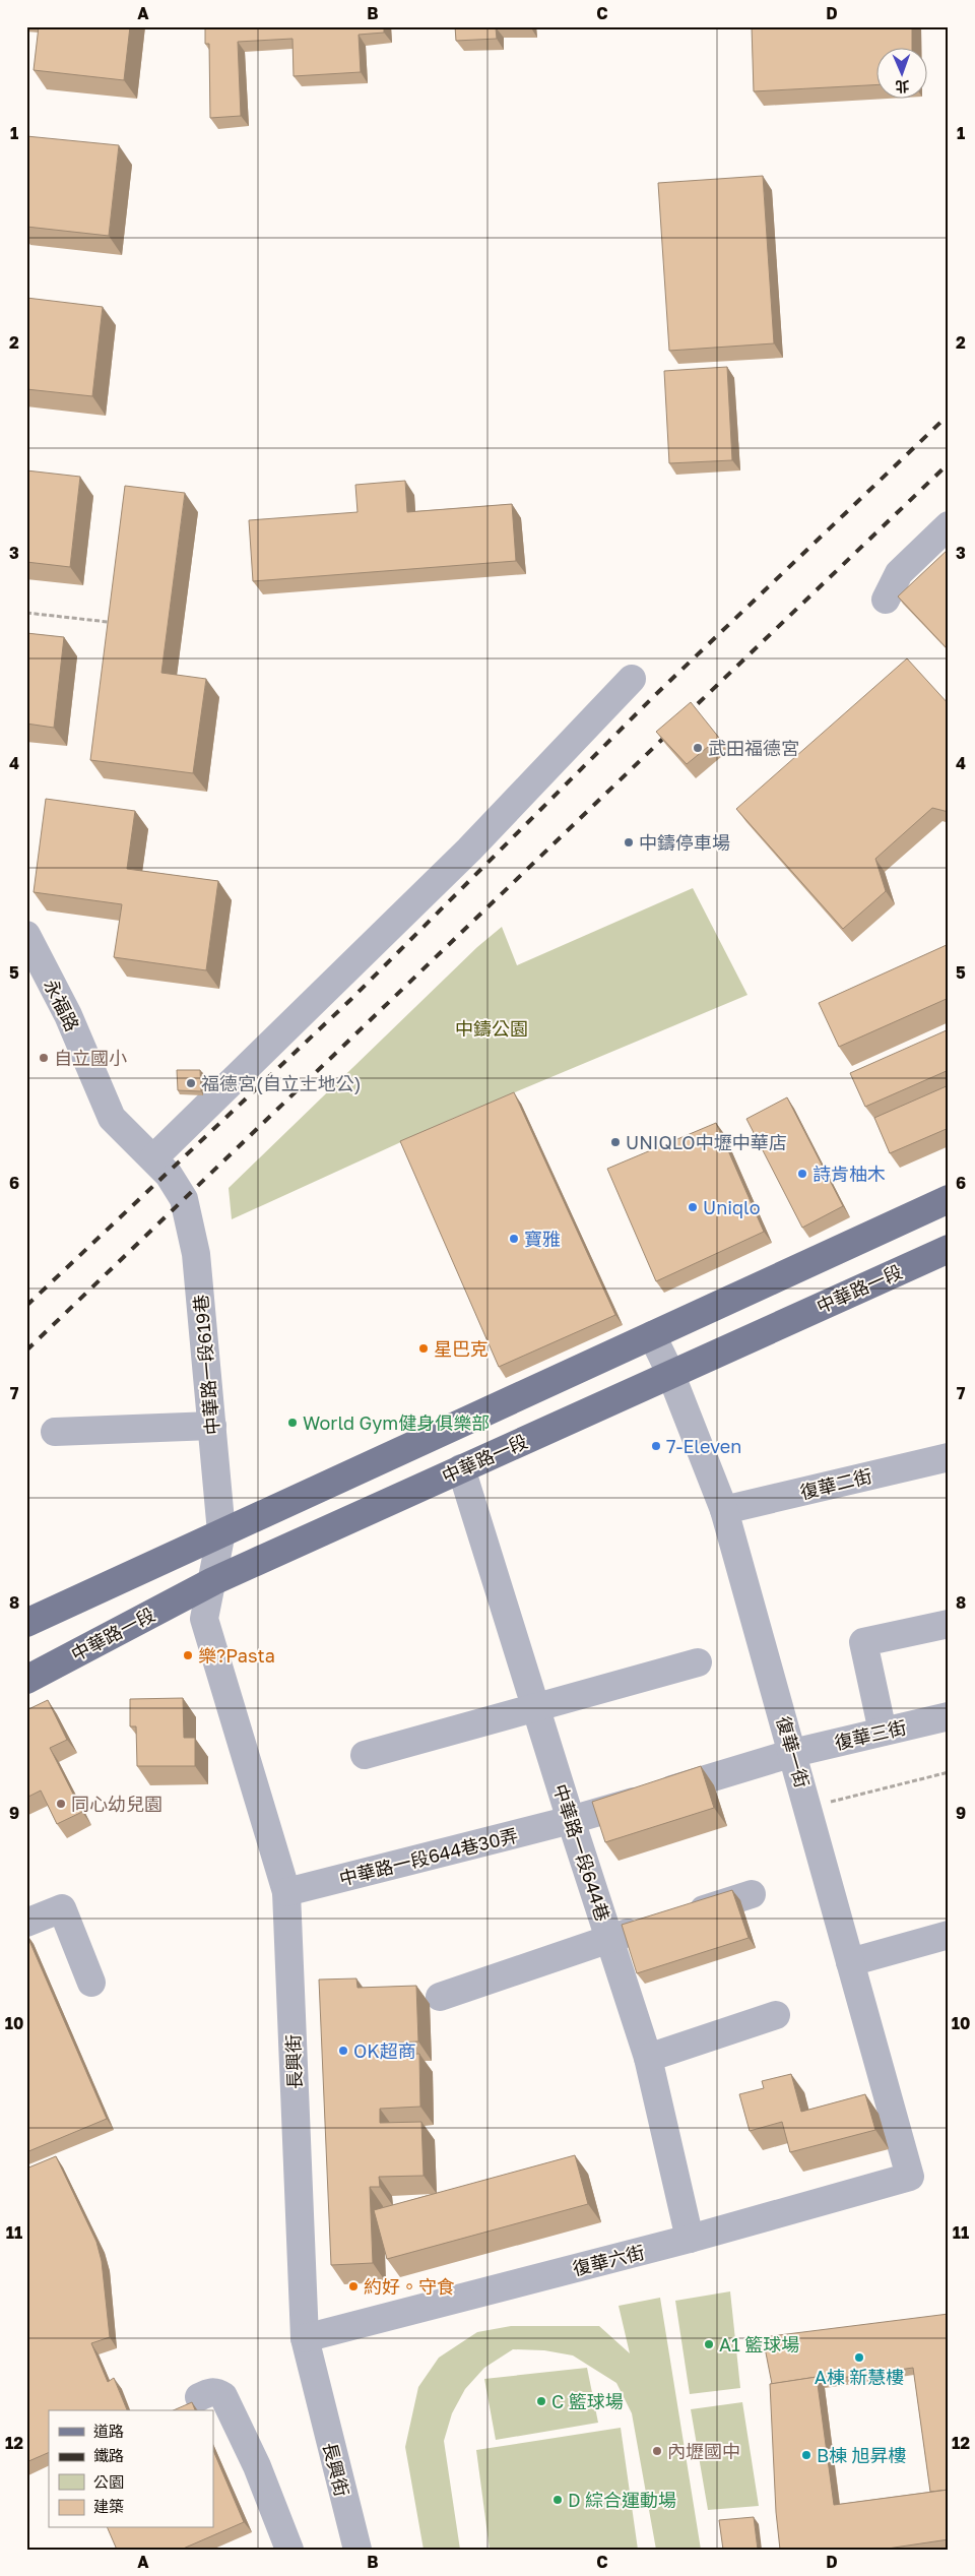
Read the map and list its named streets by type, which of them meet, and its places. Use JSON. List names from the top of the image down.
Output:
{
  "streets": {
    "main road": ["中華路一段"],
    "street": [
      "永福路",
      "中華路一段619巷",
      "復華二街",
      "復華三街",
      "復華一街",
      "中華路一段644巷",
      "中華路一段644巷30弄",
      "長興街",
      "復華六街"
    ]
  },
  "crossings": [
    ["永福路", "中華路一段619巷"],
    ["中華路一段", "中華路一段619巷"],
    ["中華路一段", "復華一街"],
    ["中華路一段", "中華路一段644巷"],
    ["中華路一段", "長興街"],
    ["中華路一段619巷", "長興街"],
    ["復華二街", "復華一街"],
    ["復華三街", "復華一街"],
    ["復華三街", "中華路一段644巷"],
    ["復華三街", "中華路一段644巷30弄"],
    ["復華一街", "復華六街"],
    ["中華路一段644巷", "中華路一段644巷30弄"],
    ["中華路一段644巷", "復華六街"],
    ["中華路一段644巷30弄", "長興街"],
    ["長興街", "復華六街"]
  ],
  "parks": ["中鑄公園"],
  "places": [
    "武田福德宮",
    "中鑄停車場",
    "自立國小",
    "福德宮(自立土地公)",
    "UNIQLO中壢中華店",
    "詩肯柚木",
    "Uniqlo",
    "寶雅",
    "星巴克",
    "World Gym健身俱樂部",
    "7-Eleven",
    "樂?Pasta",
    "同心幼兒園",
    "OK超商",
    "約好。守食",
    "A1 籃球場",
    "A棟 新慧樓",
    "C 籃球場",
    "內壢國中",
    "B棟 旭昇樓",
    "D 綜合運動場"
  ],
  "legend": [
    "道路",
    "鐵路",
    "公園",
    "建築"
  ],
  "north": "bottom",
  "grid": {
    "columns": [
      "A",
      "B",
      "C",
      "D"
    ],
    "rows": [
      "1",
      "2",
      "3",
      "4",
      "5",
      "6",
      "7",
      "8",
      "9",
      "10",
      "11",
      "12"
    ]
  }
}
